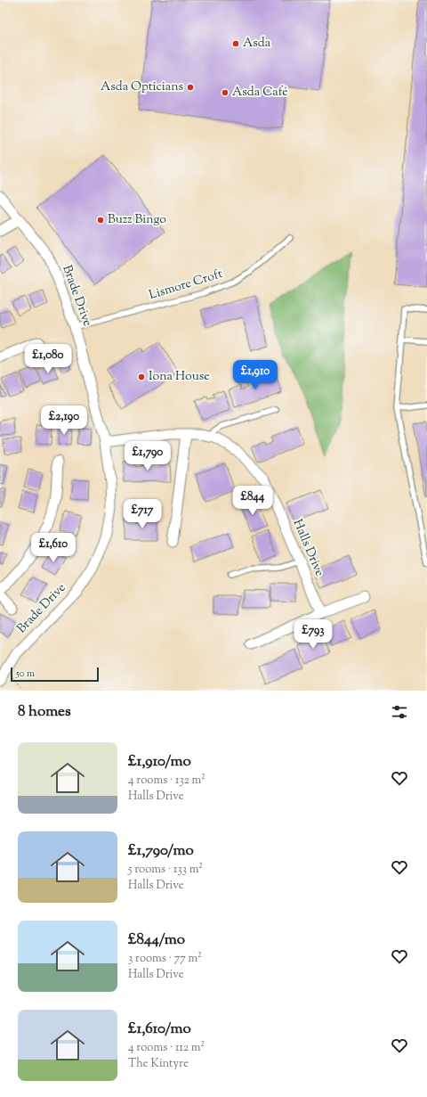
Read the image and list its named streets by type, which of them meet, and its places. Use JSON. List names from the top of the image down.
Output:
{
  "streets": {
    "street": ["Brade Drive", "Halls Drive"],
    "lane": ["Lismore Croft"]
  },
  "crossings": [
    ["Lismore Croft", "Brade Drive"],
    ["Brade Drive", "Halls Drive"]
  ],
  "places": [
    "Asda",
    "Asda Opticians",
    "Asda Café",
    "Buzz Bingo",
    "Iona House"
  ],
  "scale_bar": "50 m",
  "page": {
    "price": [
      "£1,080",
      "£1,910",
      "£2,190",
      "£1,790",
      "£844",
      "£717",
      "£1,610",
      "£793"
    ],
    "scale": "50 m",
    "heading": "8 homes",
    "list": [
      {
        "name": "£1,910/mo",
        "note": "4 rooms · 132 m² · Halls Drive"
      },
      {
        "name": "£1,790/mo",
        "note": "5 rooms · 133 m² · Halls Drive"
      },
      {
        "name": "£844/mo",
        "note": "3 rooms · 77 m² · Halls Drive"
      },
      {
        "name": "£1,610/mo",
        "note": "4 rooms · 112 m² · The Kintyre"
      }
    ]
  }
}
